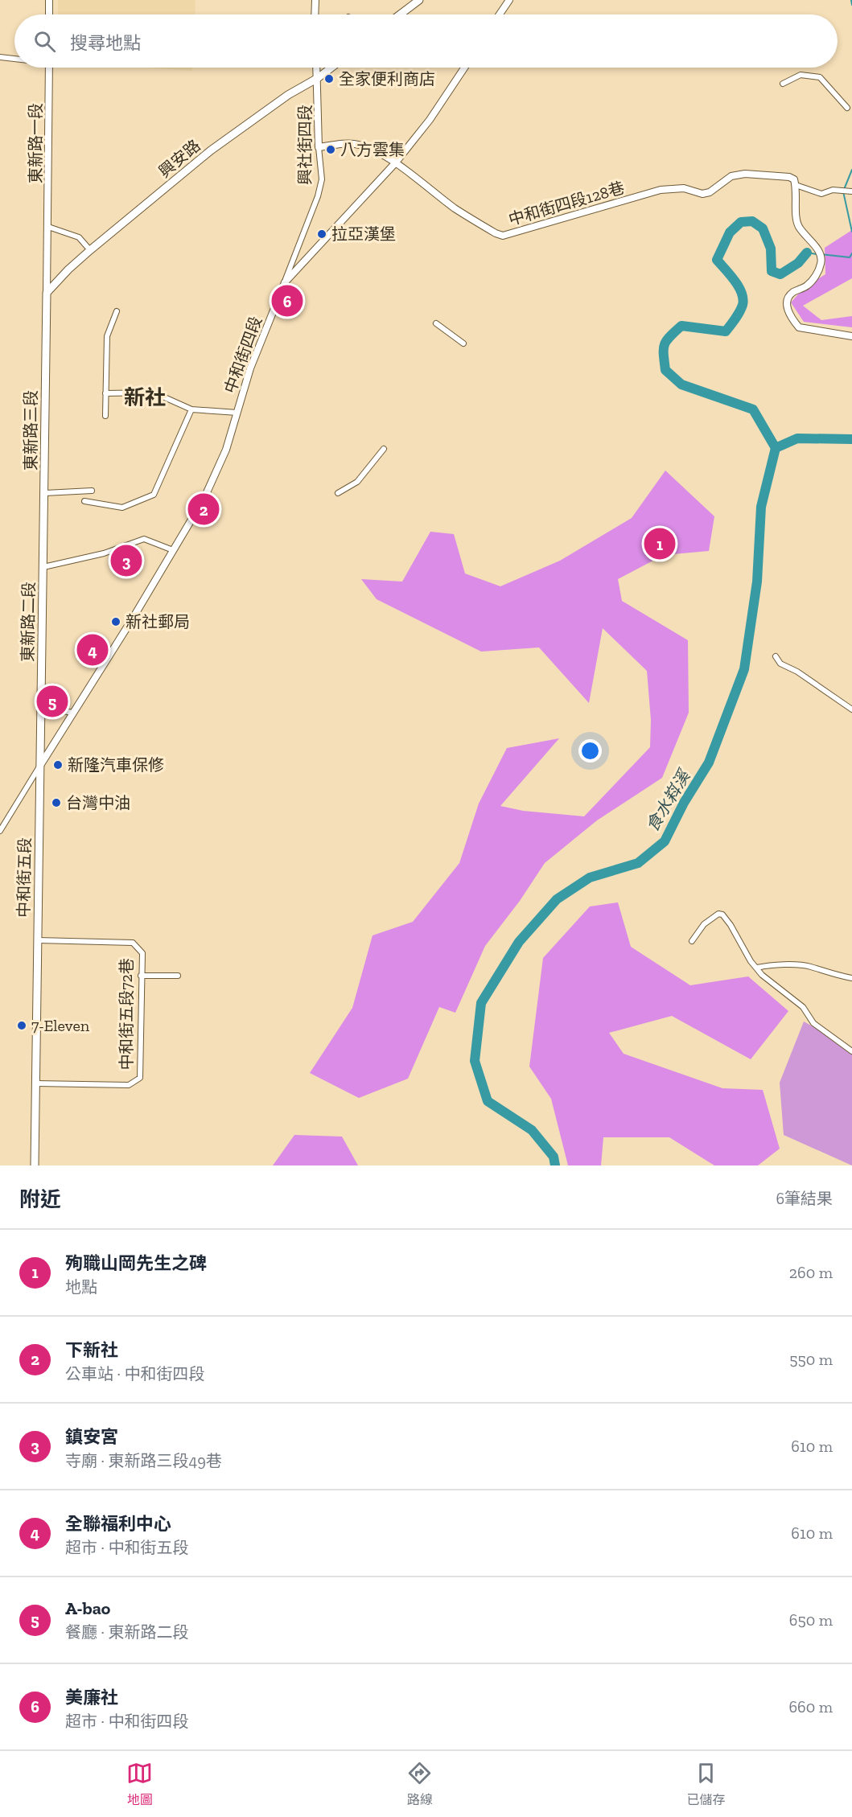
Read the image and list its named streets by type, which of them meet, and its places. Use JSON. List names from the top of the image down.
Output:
{
  "streets": {
    "main road": [
      "興安路",
      "東新路三段",
      "東新路二段",
      "中和街五段"
    ],
    "street": [
      "東新路一段",
      "興社街四段",
      "中和街四段128巷",
      "中和街四段",
      "中和街五段72巷"
    ]
  },
  "crossings": [
    ["興社街四段", "興安路"],
    ["興社街四段", "中和街四段128巷"],
    ["興社街四段", "中和街四段"],
    ["興安路", "東新路三段"],
    ["中和街四段128巷", "中和街四段"],
    ["東新路三段", "東新路二段"],
    ["東新路二段", "中和街五段"],
    ["中和街五段", "中和街五段72巷"]
  ],
  "districts": ["新社"],
  "water": ["食水嵙溪"],
  "places": [
    "全家便利商店",
    "八方雲集",
    "拉亞漢堡",
    "新社郵局",
    "新隆汽車保修",
    "台灣中油",
    "7-Eleven"
  ],
  "page": {
    "search": "搜尋地點",
    "pins": [
      "6",
      "2",
      "1",
      "3",
      "4",
      "5"
    ],
    "heading": ["附近", "6筆結果"],
    "list": [
      {
        "mark": "1",
        "name": "殉職山岡先生之碑",
        "note": "地點",
        "value": "260 m"
      },
      {
        "mark": "2",
        "name": "下新社",
        "note": "公車站 · 中和街四段",
        "value": "550 m"
      },
      {
        "mark": "3",
        "name": "鎮安宮",
        "note": "寺廟 · 東新路三段49巷",
        "value": "610 m"
      },
      {
        "mark": "4",
        "name": "全聯福利中心",
        "note": "超市 · 中和街五段",
        "value": "610 m"
      },
      {
        "mark": "5",
        "name": "A-bao",
        "note": "餐廳 · 東新路二段",
        "value": "650 m"
      },
      {
        "mark": "6",
        "name": "美廉社",
        "note": "超市 · 中和街四段",
        "value": "660 m"
      }
    ],
    "nav": ["地圖", "路線", "已儲存"]
  }
}
